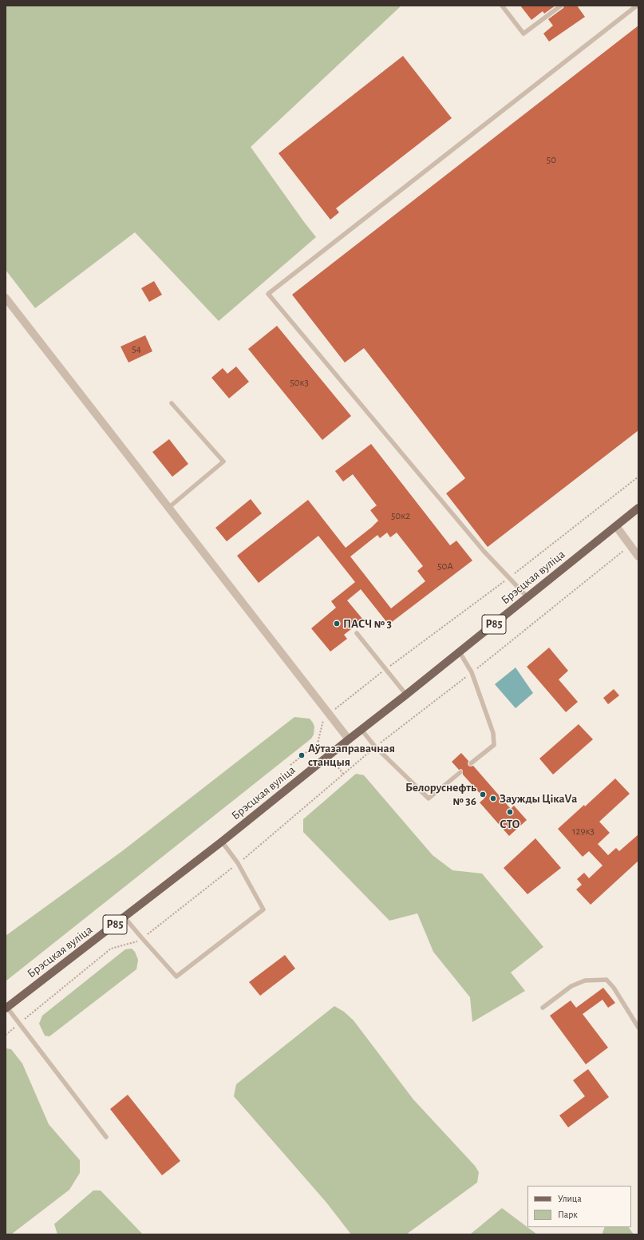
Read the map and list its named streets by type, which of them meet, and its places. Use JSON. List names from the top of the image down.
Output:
{
  "streets": {
    "main road": ["Брэсцкая вуліца", "Р85"]
  },
  "places": [
    "ПАСЧ № 3",
    "Аўтазаправачная станцыя",
    "Белоруснефть № 36",
    "Заужды ЦікаVа",
    "СТО"
  ],
  "house_numbers": [
    "50",
    "54",
    "50к3",
    "50к2",
    "50А",
    "129к3"
  ],
  "legend": ["Улица", "Парк"]
}
